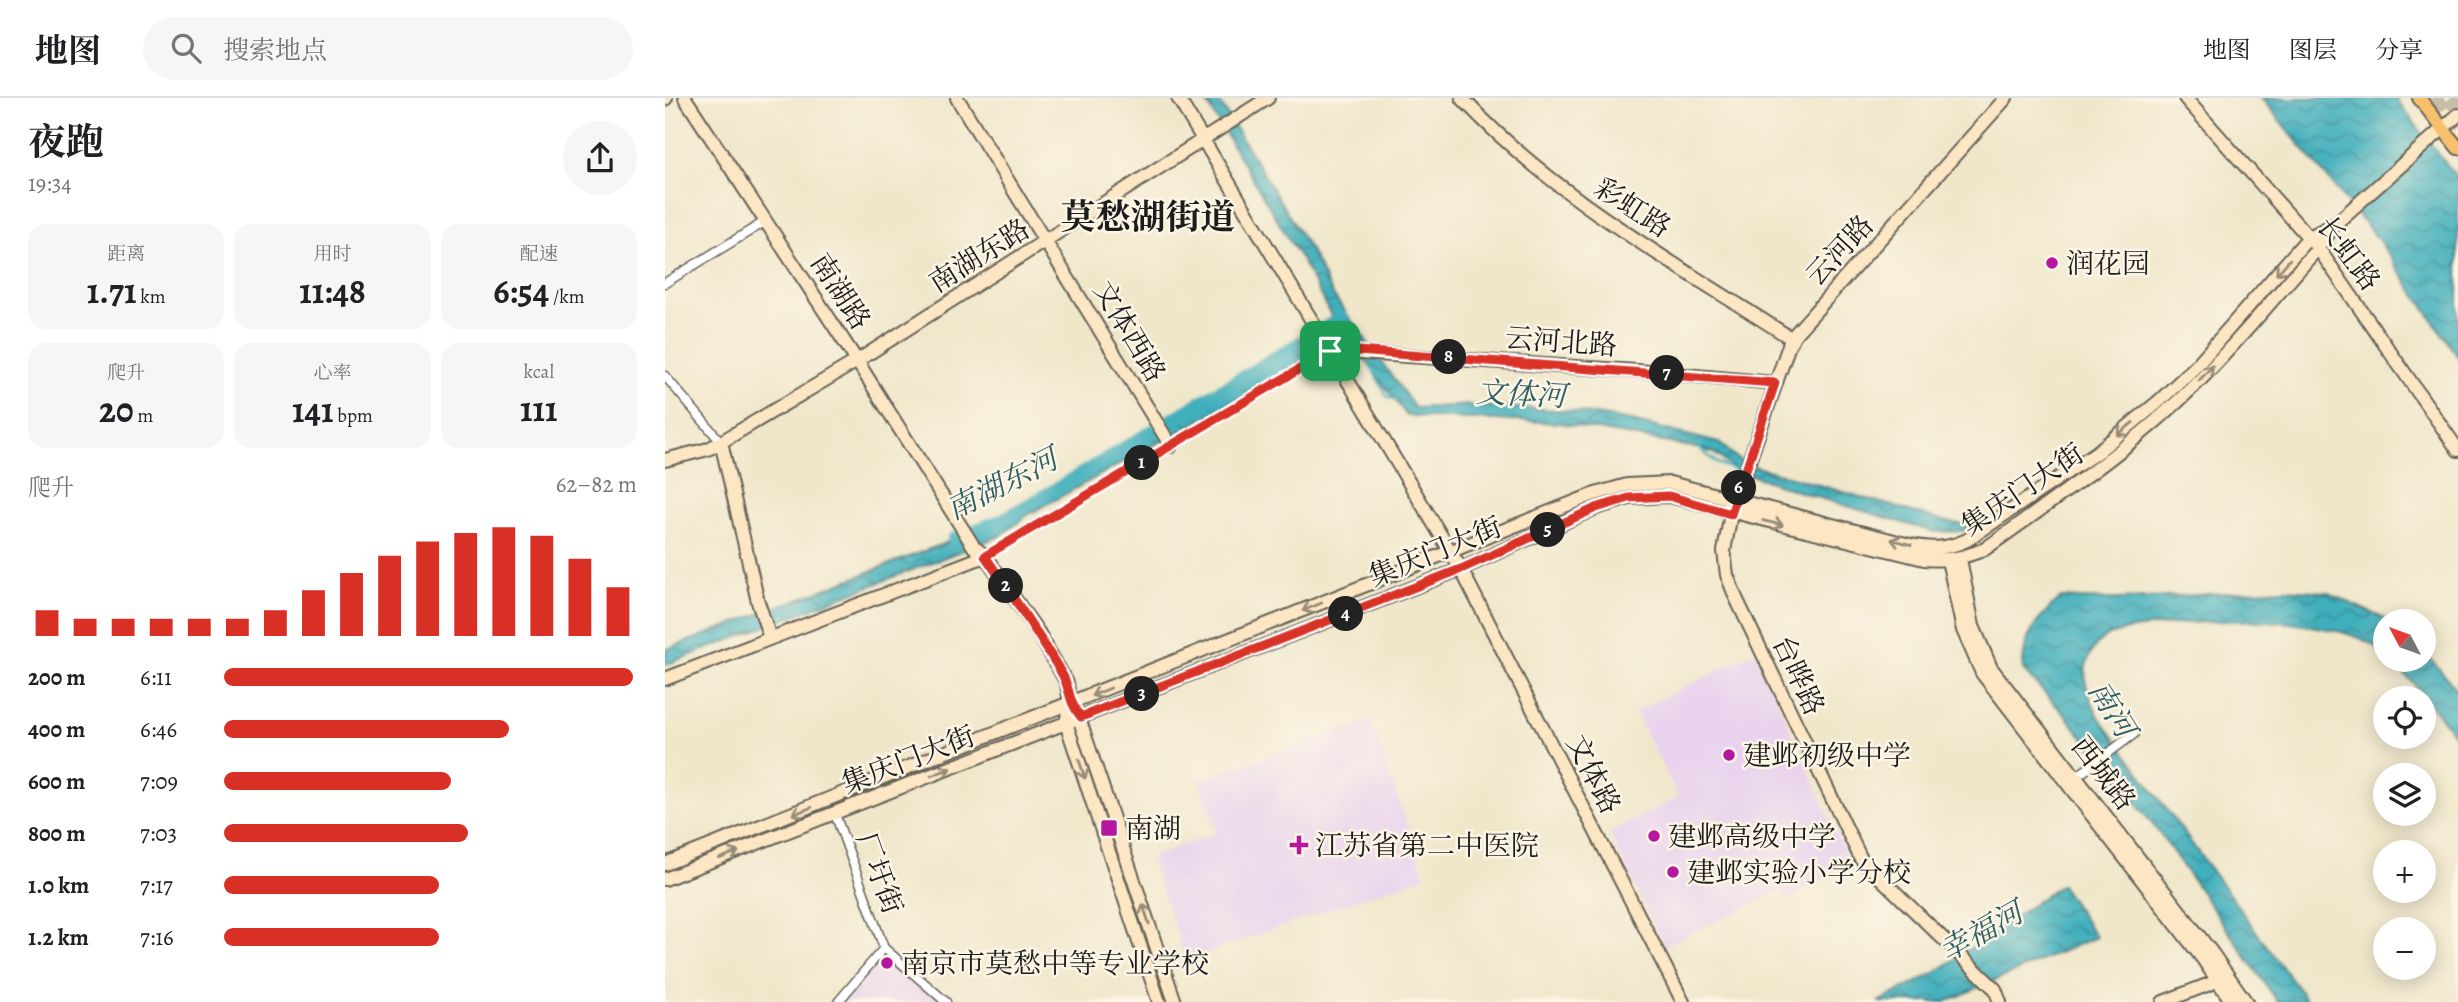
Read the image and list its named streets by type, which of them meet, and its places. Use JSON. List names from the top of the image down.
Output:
{
  "streets": {
    "main road": [
      "彩虹路",
      "云河路",
      "长虹路",
      "南湖东路",
      "南湖路",
      "文体西路",
      "云河北路",
      "集庆门大街",
      "台晔路",
      "西城路",
      "文体路"
    ],
    "street": ["厂圩街"]
  },
  "crossings": [
    ["彩虹路", "云河路"],
    ["云河路", "云河北路"],
    ["云河路", "台晔路"],
    ["长虹路", "集庆门大街"],
    ["南湖东路", "南湖路"],
    ["南湖东路", "文体西路"],
    ["南湖东路", "文体路"],
    ["云河北路", "文体路"],
    ["集庆门大街", "台晔路"],
    ["集庆门大街", "西城路"],
    ["集庆门大街", "文体路"],
    ["集庆门大街", "厂圩街"]
  ],
  "districts": ["莫愁湖街道"],
  "water": [
    "文体河",
    "南湖东河",
    "南河",
    "幸福河"
  ],
  "places": {
    "other": [
      "润花园",
      "建邺初级中学",
      "建邺高级中学",
      "建邺实验小学分校",
      "南京市莫愁中等专业学校"
    ],
    "transit": ["南湖"],
    "health": ["江苏省第二中医院"]
  },
  "north": "top left",
  "page": {
    "header": "地图",
    "search": "搜索地点",
    "nav": ["地图", "图层", "分享"],
    "heading": ["夜跑", "19:34"],
    "stats": [
      ["距离", "1.71 km"],
      ["用时", "11:48"],
      ["配速", "6:54 /km"],
      ["爬升", "20 m"],
      ["心率", "141 bpm"],
      ["kcal", "111"]
    ],
    "pins": [
      "8",
      "7",
      "1",
      "6",
      "5",
      "2",
      "4",
      "3"
    ],
    "chart": ["爬升", "62–82 m"],
    "map_buttons": ["+", "−"],
    "list": [
      {
        "name": "200 m",
        "note": "6:11"
      },
      {
        "name": "400 m",
        "note": "6:46"
      },
      {
        "name": "600 m",
        "note": "7:09"
      },
      {
        "name": "800 m",
        "note": "7:03"
      },
      {
        "name": "1.0 km",
        "note": "7:17"
      },
      {
        "name": "1.2 km",
        "note": "7:16"
      }
    ]
  }
}
